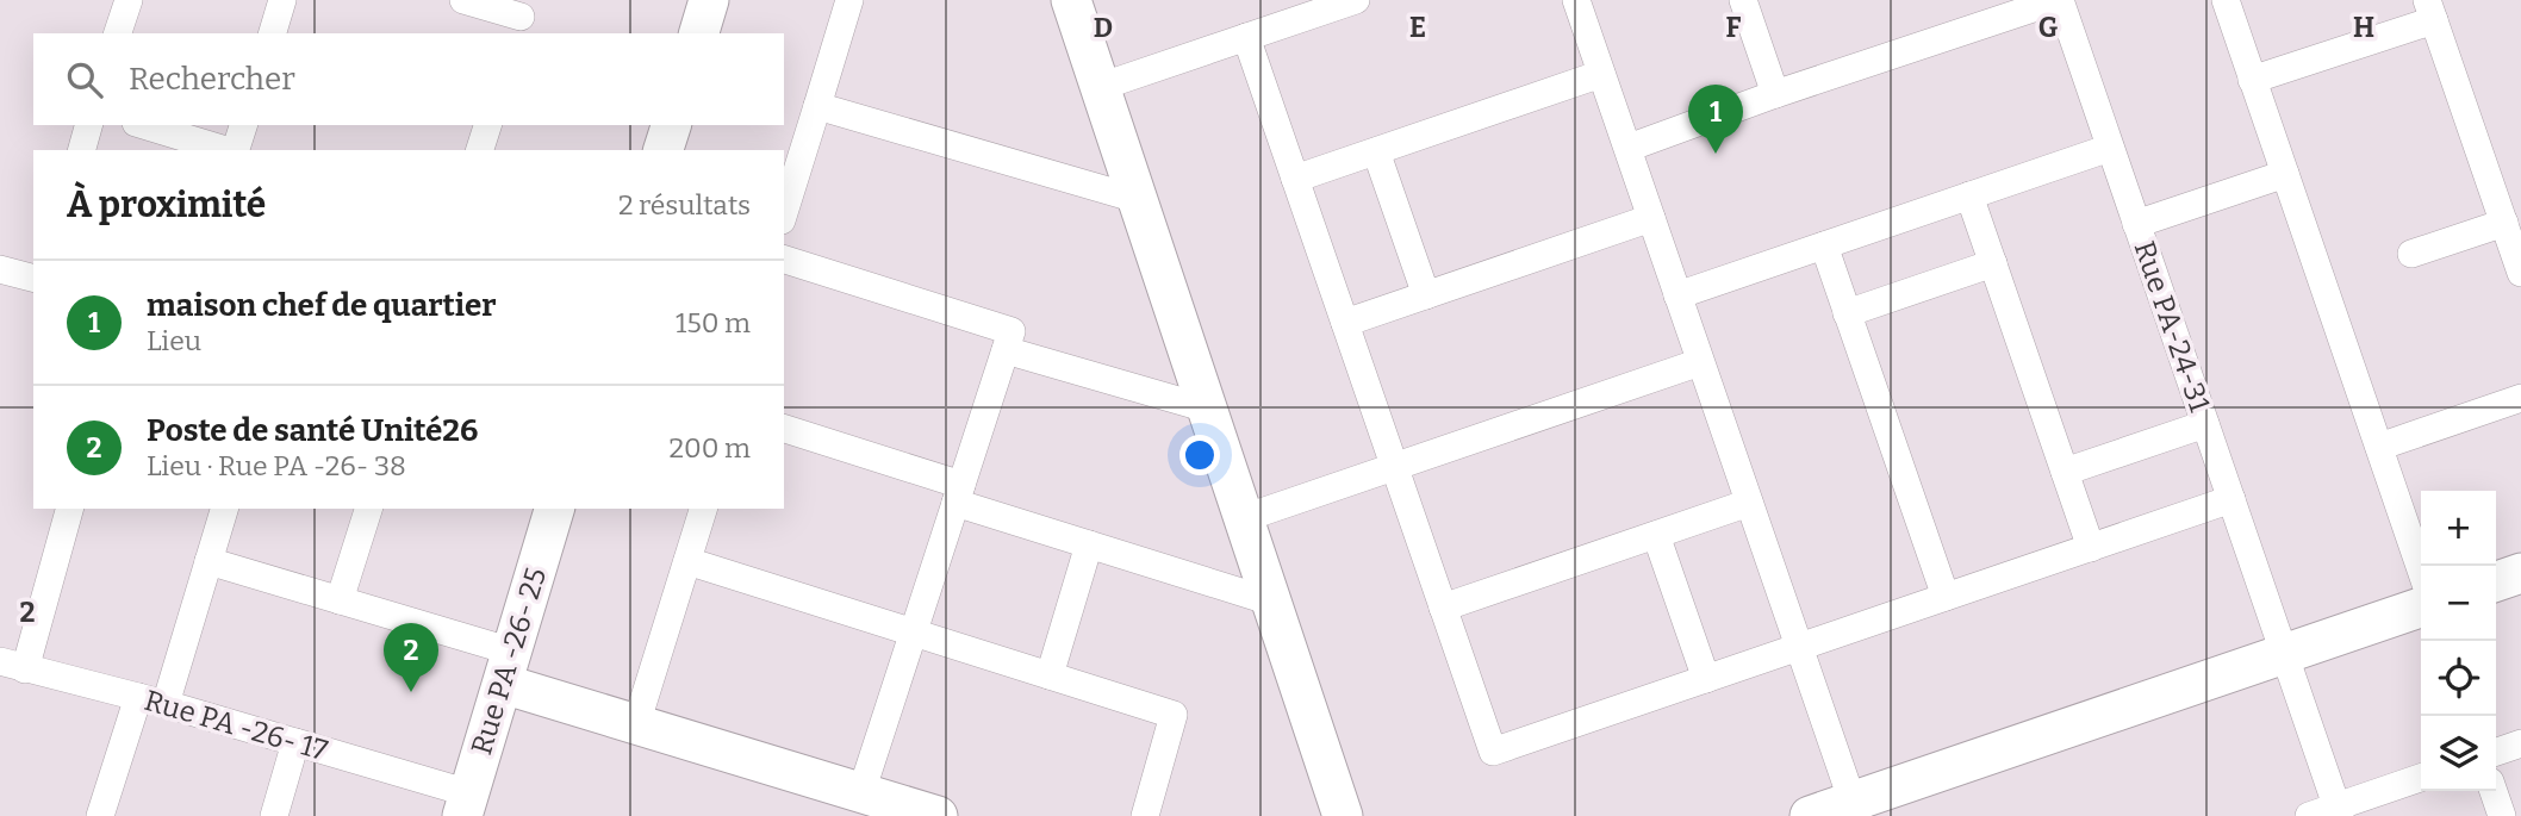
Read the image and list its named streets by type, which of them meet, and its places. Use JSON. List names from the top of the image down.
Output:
{
  "streets": {
    "street": ["Rue PA-24-31", "Rue PA -26- 25", "Rue PA -26- 17"]
  },
  "crossings": [
    ["Rue PA -26- 25", "Rue PA -26- 17"]
  ],
  "page": {
    "search": "Rechercher",
    "pins": ["1", "2"],
    "heading": ["À proximité", "2 résultats"],
    "list": [
      {
        "mark": "1",
        "name": "maison chef de quartier",
        "note": "Lieu",
        "value": "150 m"
      },
      {
        "mark": "2",
        "name": "Poste de santé Unité26",
        "note": "Lieu · Rue PA -26- 38",
        "value": "200 m"
      }
    ],
    "map_buttons": ["+", "−"]
  },
  "grid": {
    "columns": [
      "D",
      "E",
      "F",
      "G",
      "H"
    ],
    "rows": ["2"]
  }
}
